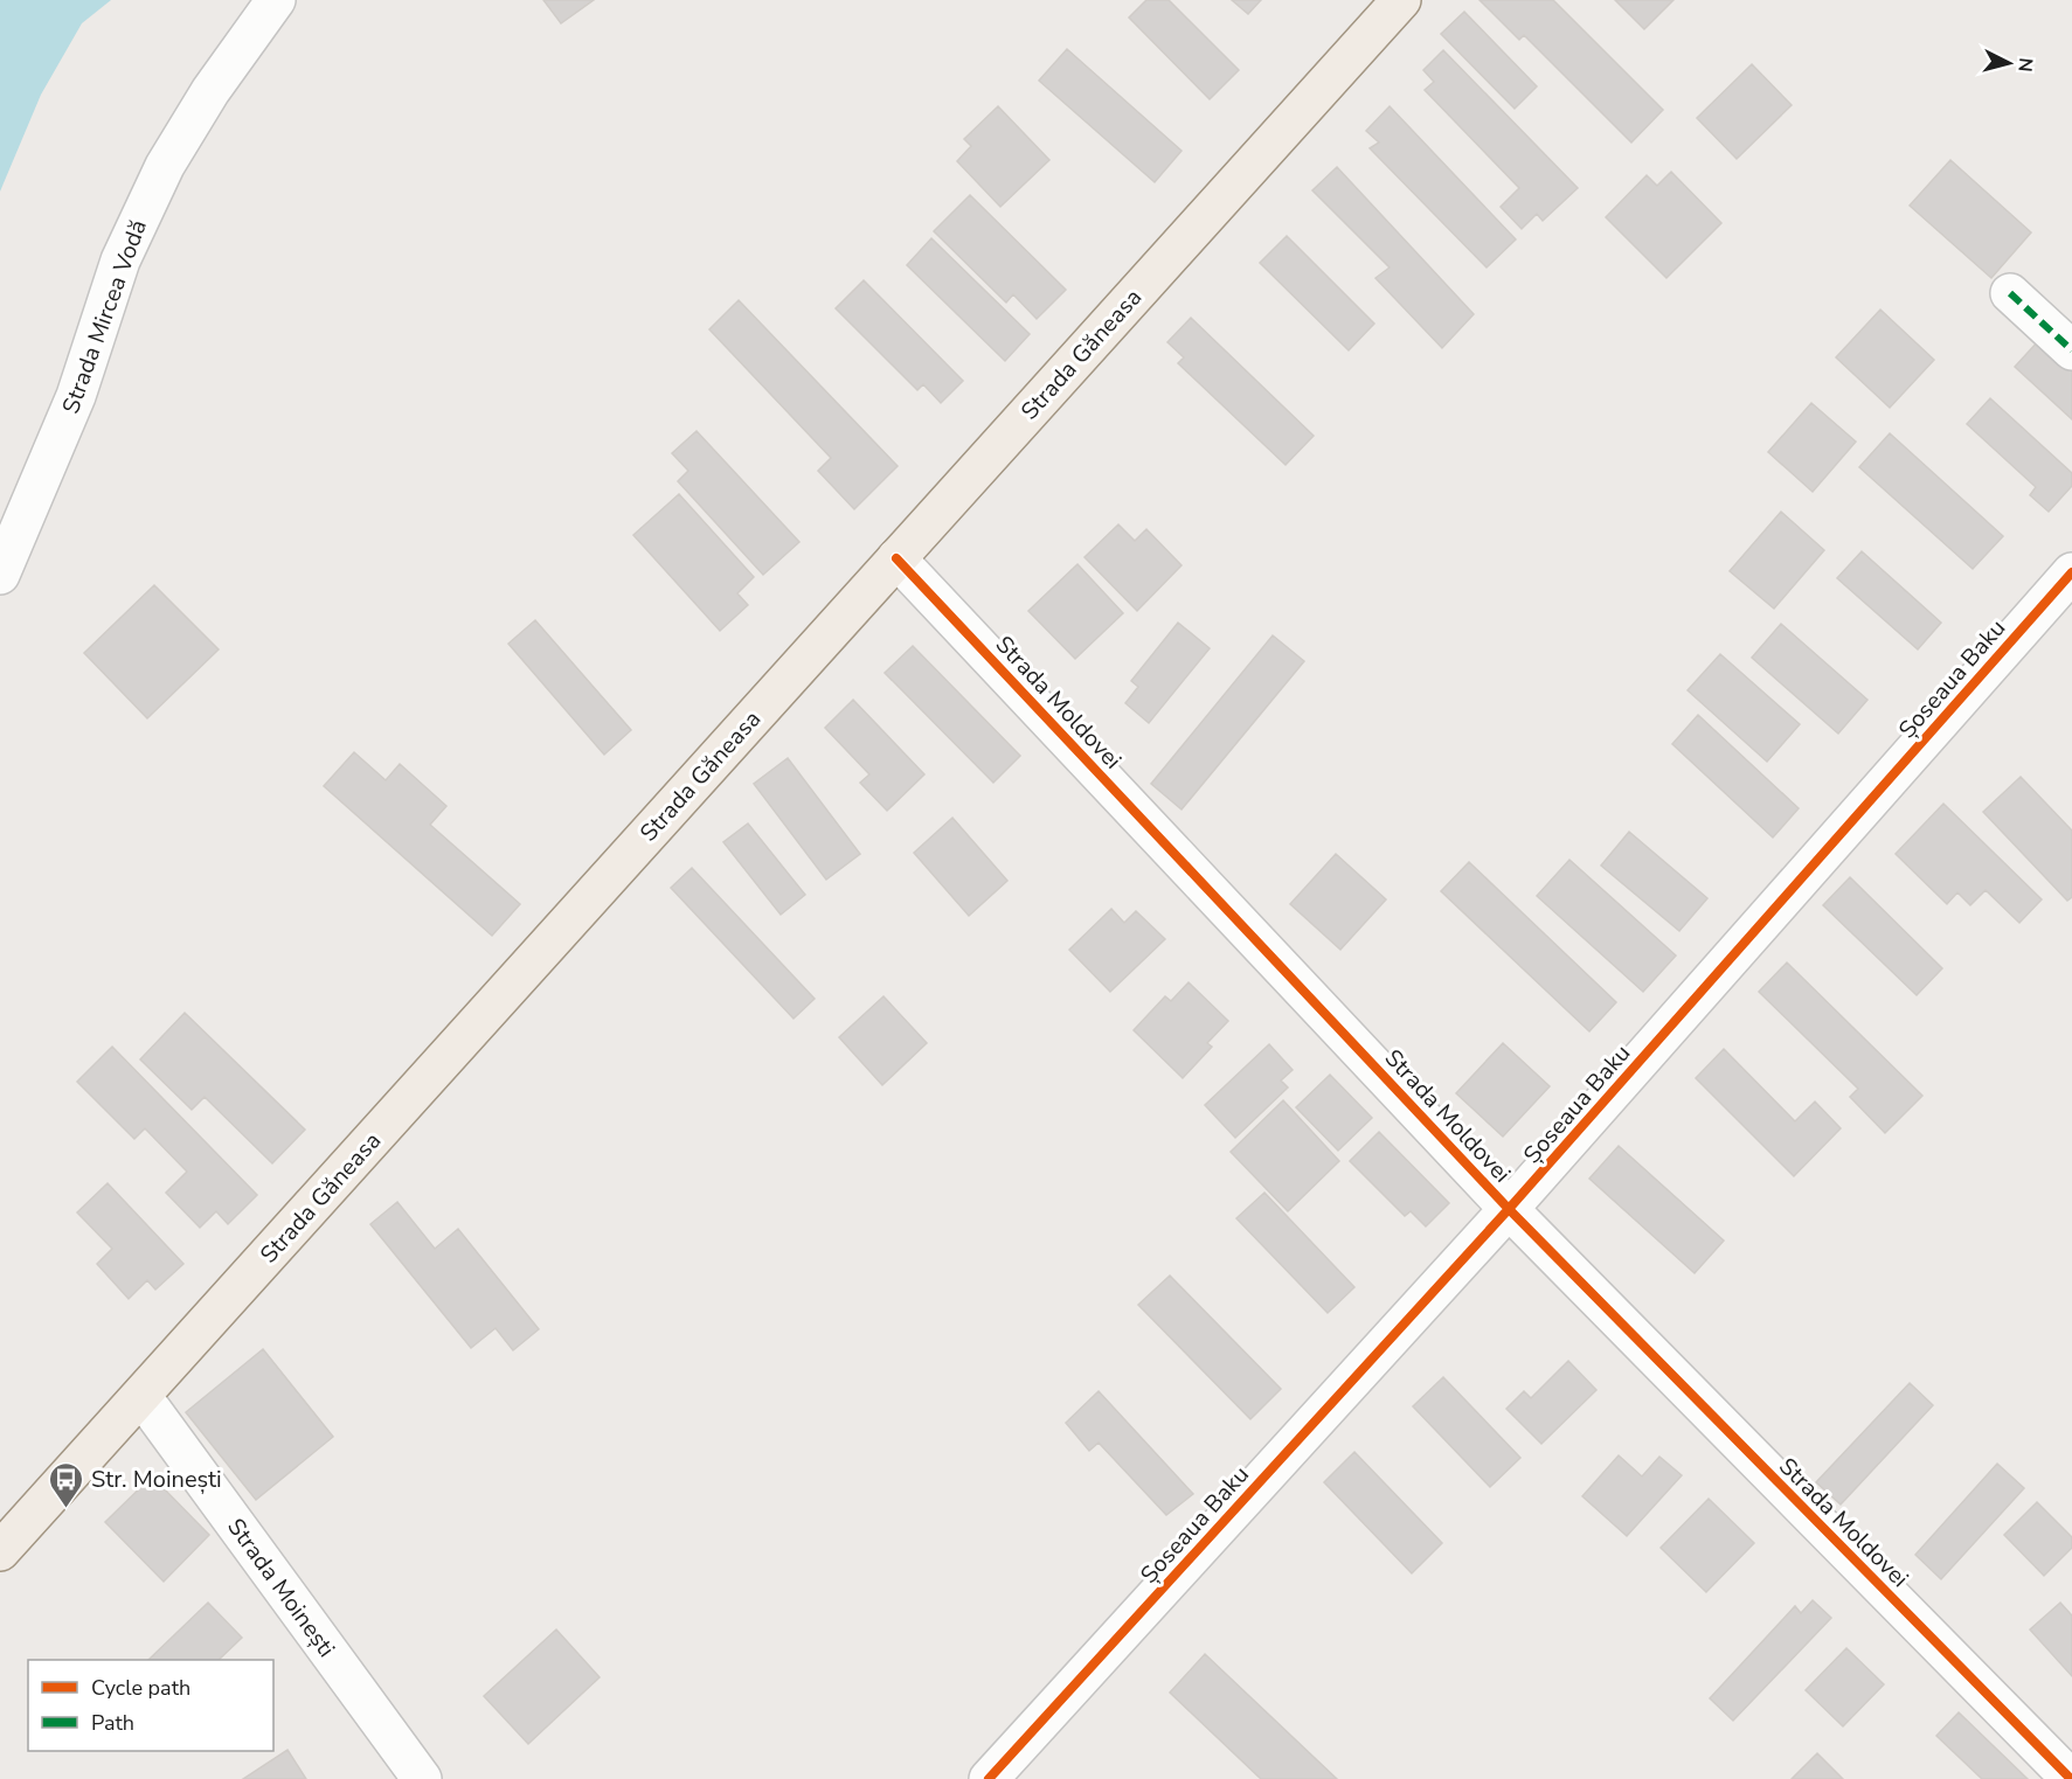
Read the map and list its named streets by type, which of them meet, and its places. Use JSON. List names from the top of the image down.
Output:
{
  "streets": {
    "main road": ["Strada Găneasa"],
    "street": [
      "Strada Mircea Vodă",
      "Șoseaua Baku",
      "Strada Moldovei",
      "Strada Moinești"
    ]
  },
  "crossings": [
    ["Strada Găneasa", "Strada Moldovei"],
    ["Strada Găneasa", "Strada Moinești"],
    ["Șoseaua Baku", "Strada Moldovei"]
  ],
  "places": {
    "bus stop": ["Str. Moinești"]
  },
  "legend": ["Cycle path", "Path"],
  "north": "right"
}
